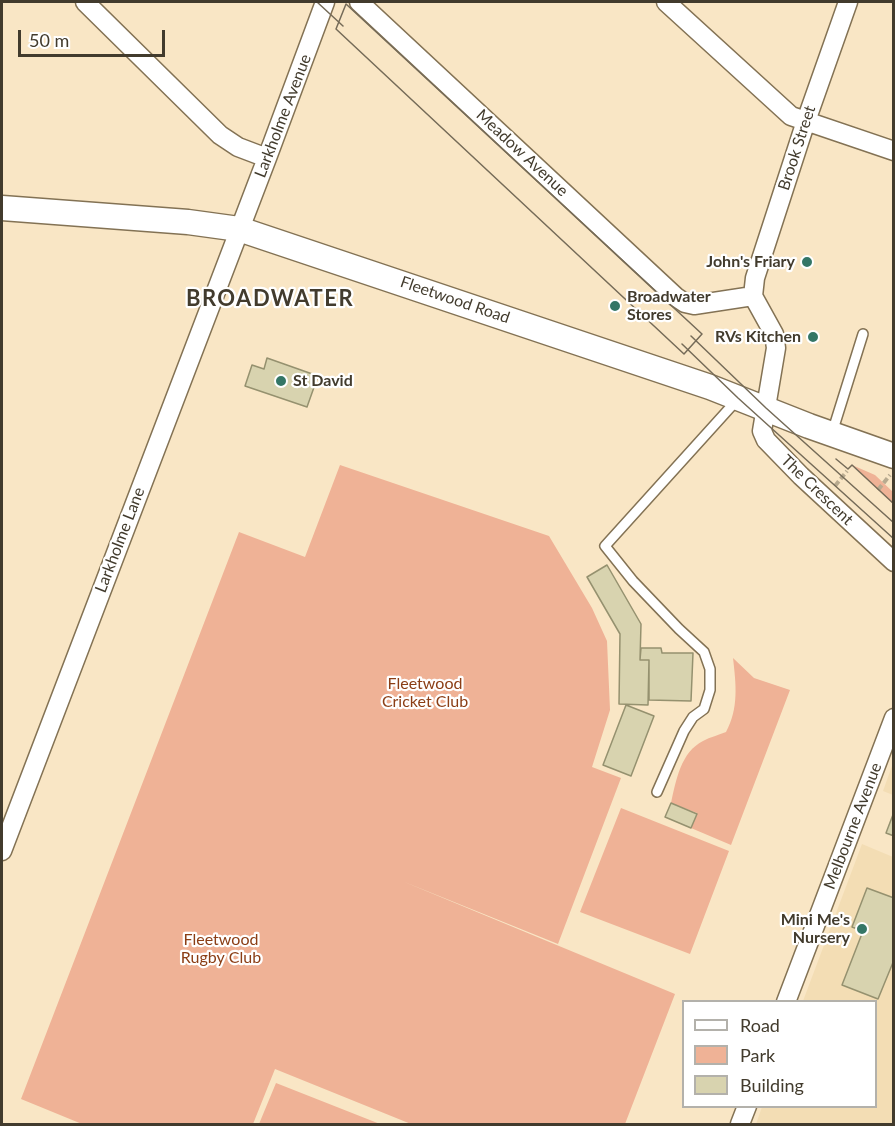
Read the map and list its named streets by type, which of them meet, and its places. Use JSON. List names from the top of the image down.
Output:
{
  "streets": {
    "street": [
      "Larkholme Avenue",
      "Brook Street",
      "Meadow Avenue",
      "Fleetwood Road",
      "The Crescent",
      "Larkholme Lane",
      "Melbourne Avenue"
    ]
  },
  "crossings": [
    ["Larkholme Avenue", "Fleetwood Road"],
    ["Larkholme Avenue", "Larkholme Lane"],
    ["Brook Street", "Meadow Avenue"],
    ["Fleetwood Road", "The Crescent"],
    ["Fleetwood Road", "Larkholme Lane"]
  ],
  "districts": ["BROADWATER"],
  "parks": ["Fleetwood Cricket Club", "Fleetwood Rugby Club"],
  "places": [
    "John's Friary",
    "Broadwater Stores",
    "RVs Kitchen",
    "St David",
    "Mini Me's Nursery"
  ],
  "legend": ["Road", "Park", "Building"],
  "scale_bar": "50 m"
}
